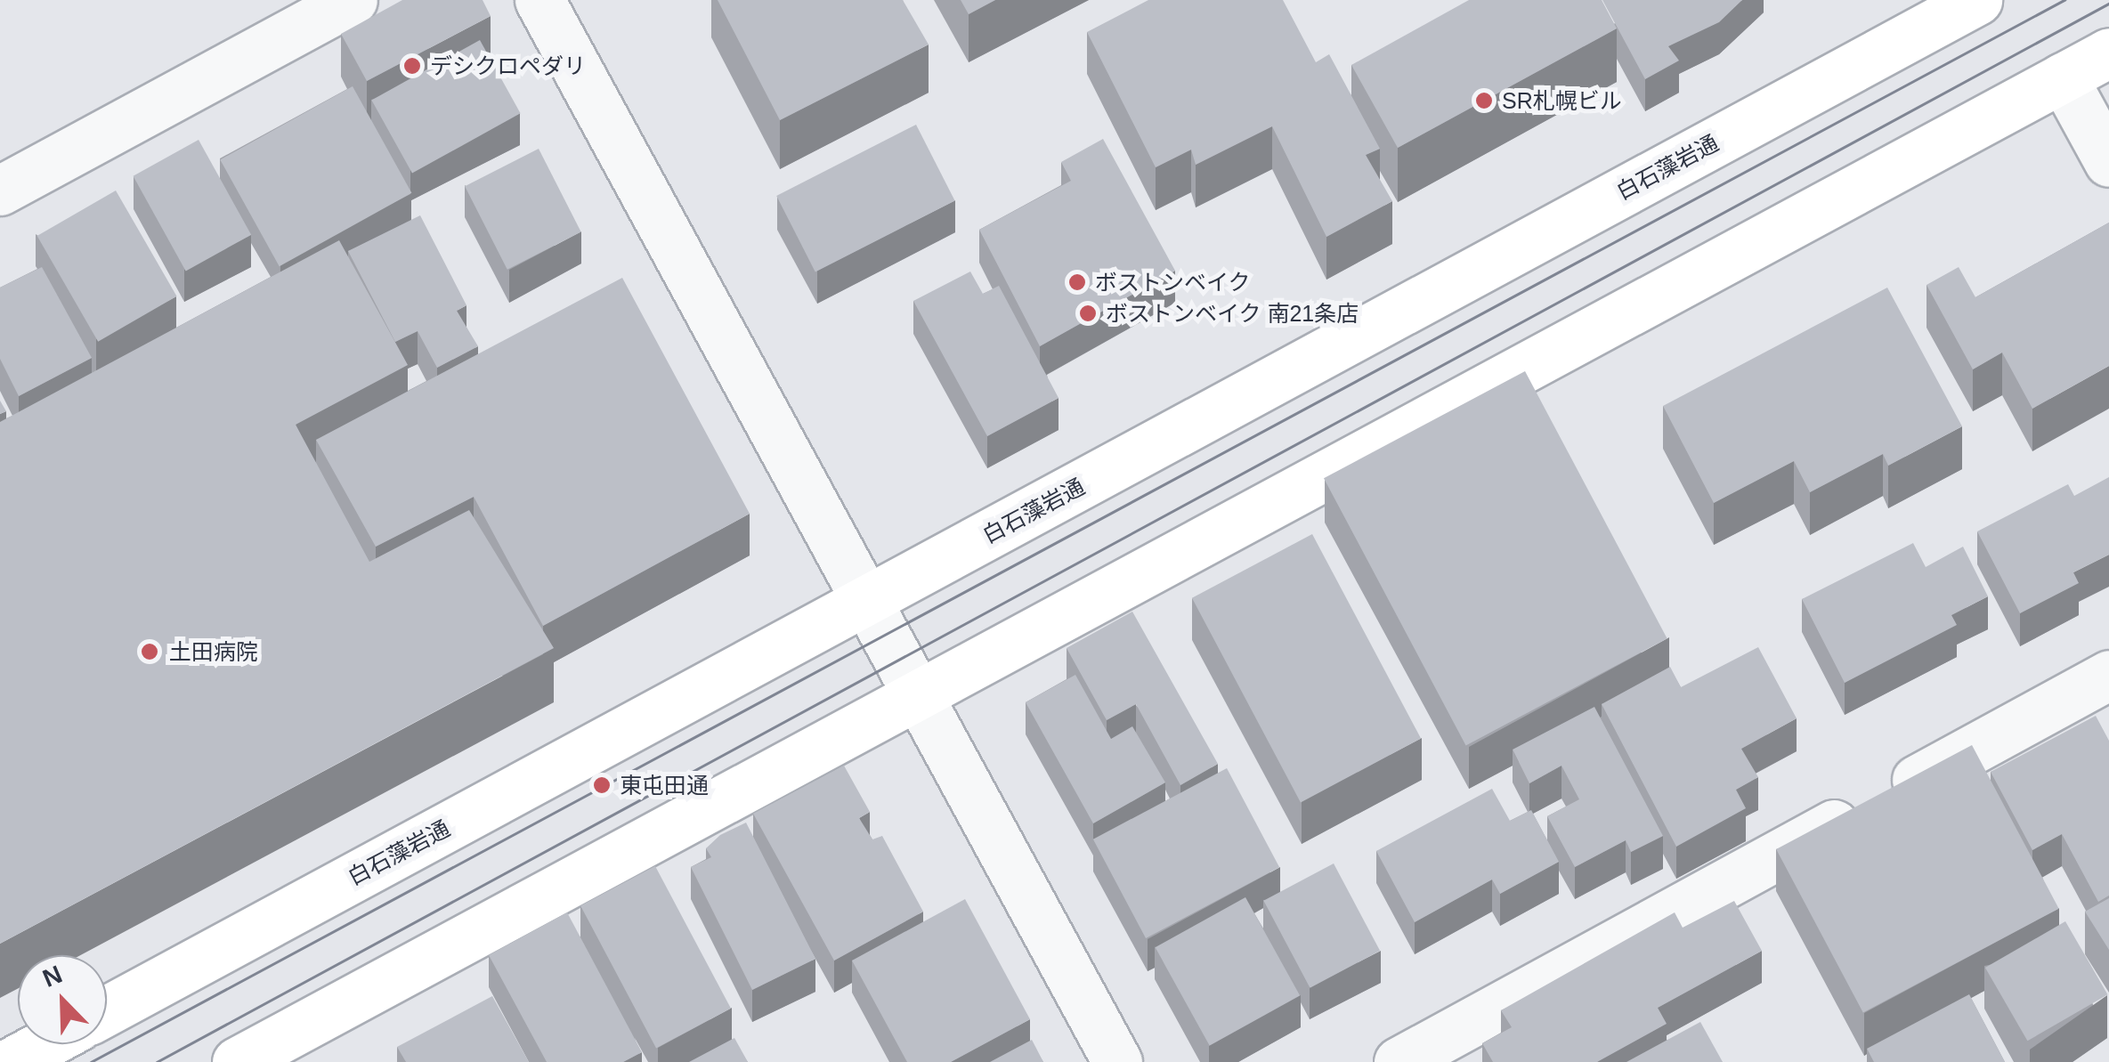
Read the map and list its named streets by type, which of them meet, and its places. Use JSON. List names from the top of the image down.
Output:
{
  "streets": {
    "main road": ["白石藻岩通"]
  },
  "places": [
    "デシクロペダリ",
    "SR札幌ビル",
    "ボストンベイク",
    "ボストンベイク 南21条店",
    "土田病院",
    "東屯田通"
  ],
  "north": "top left"
}
